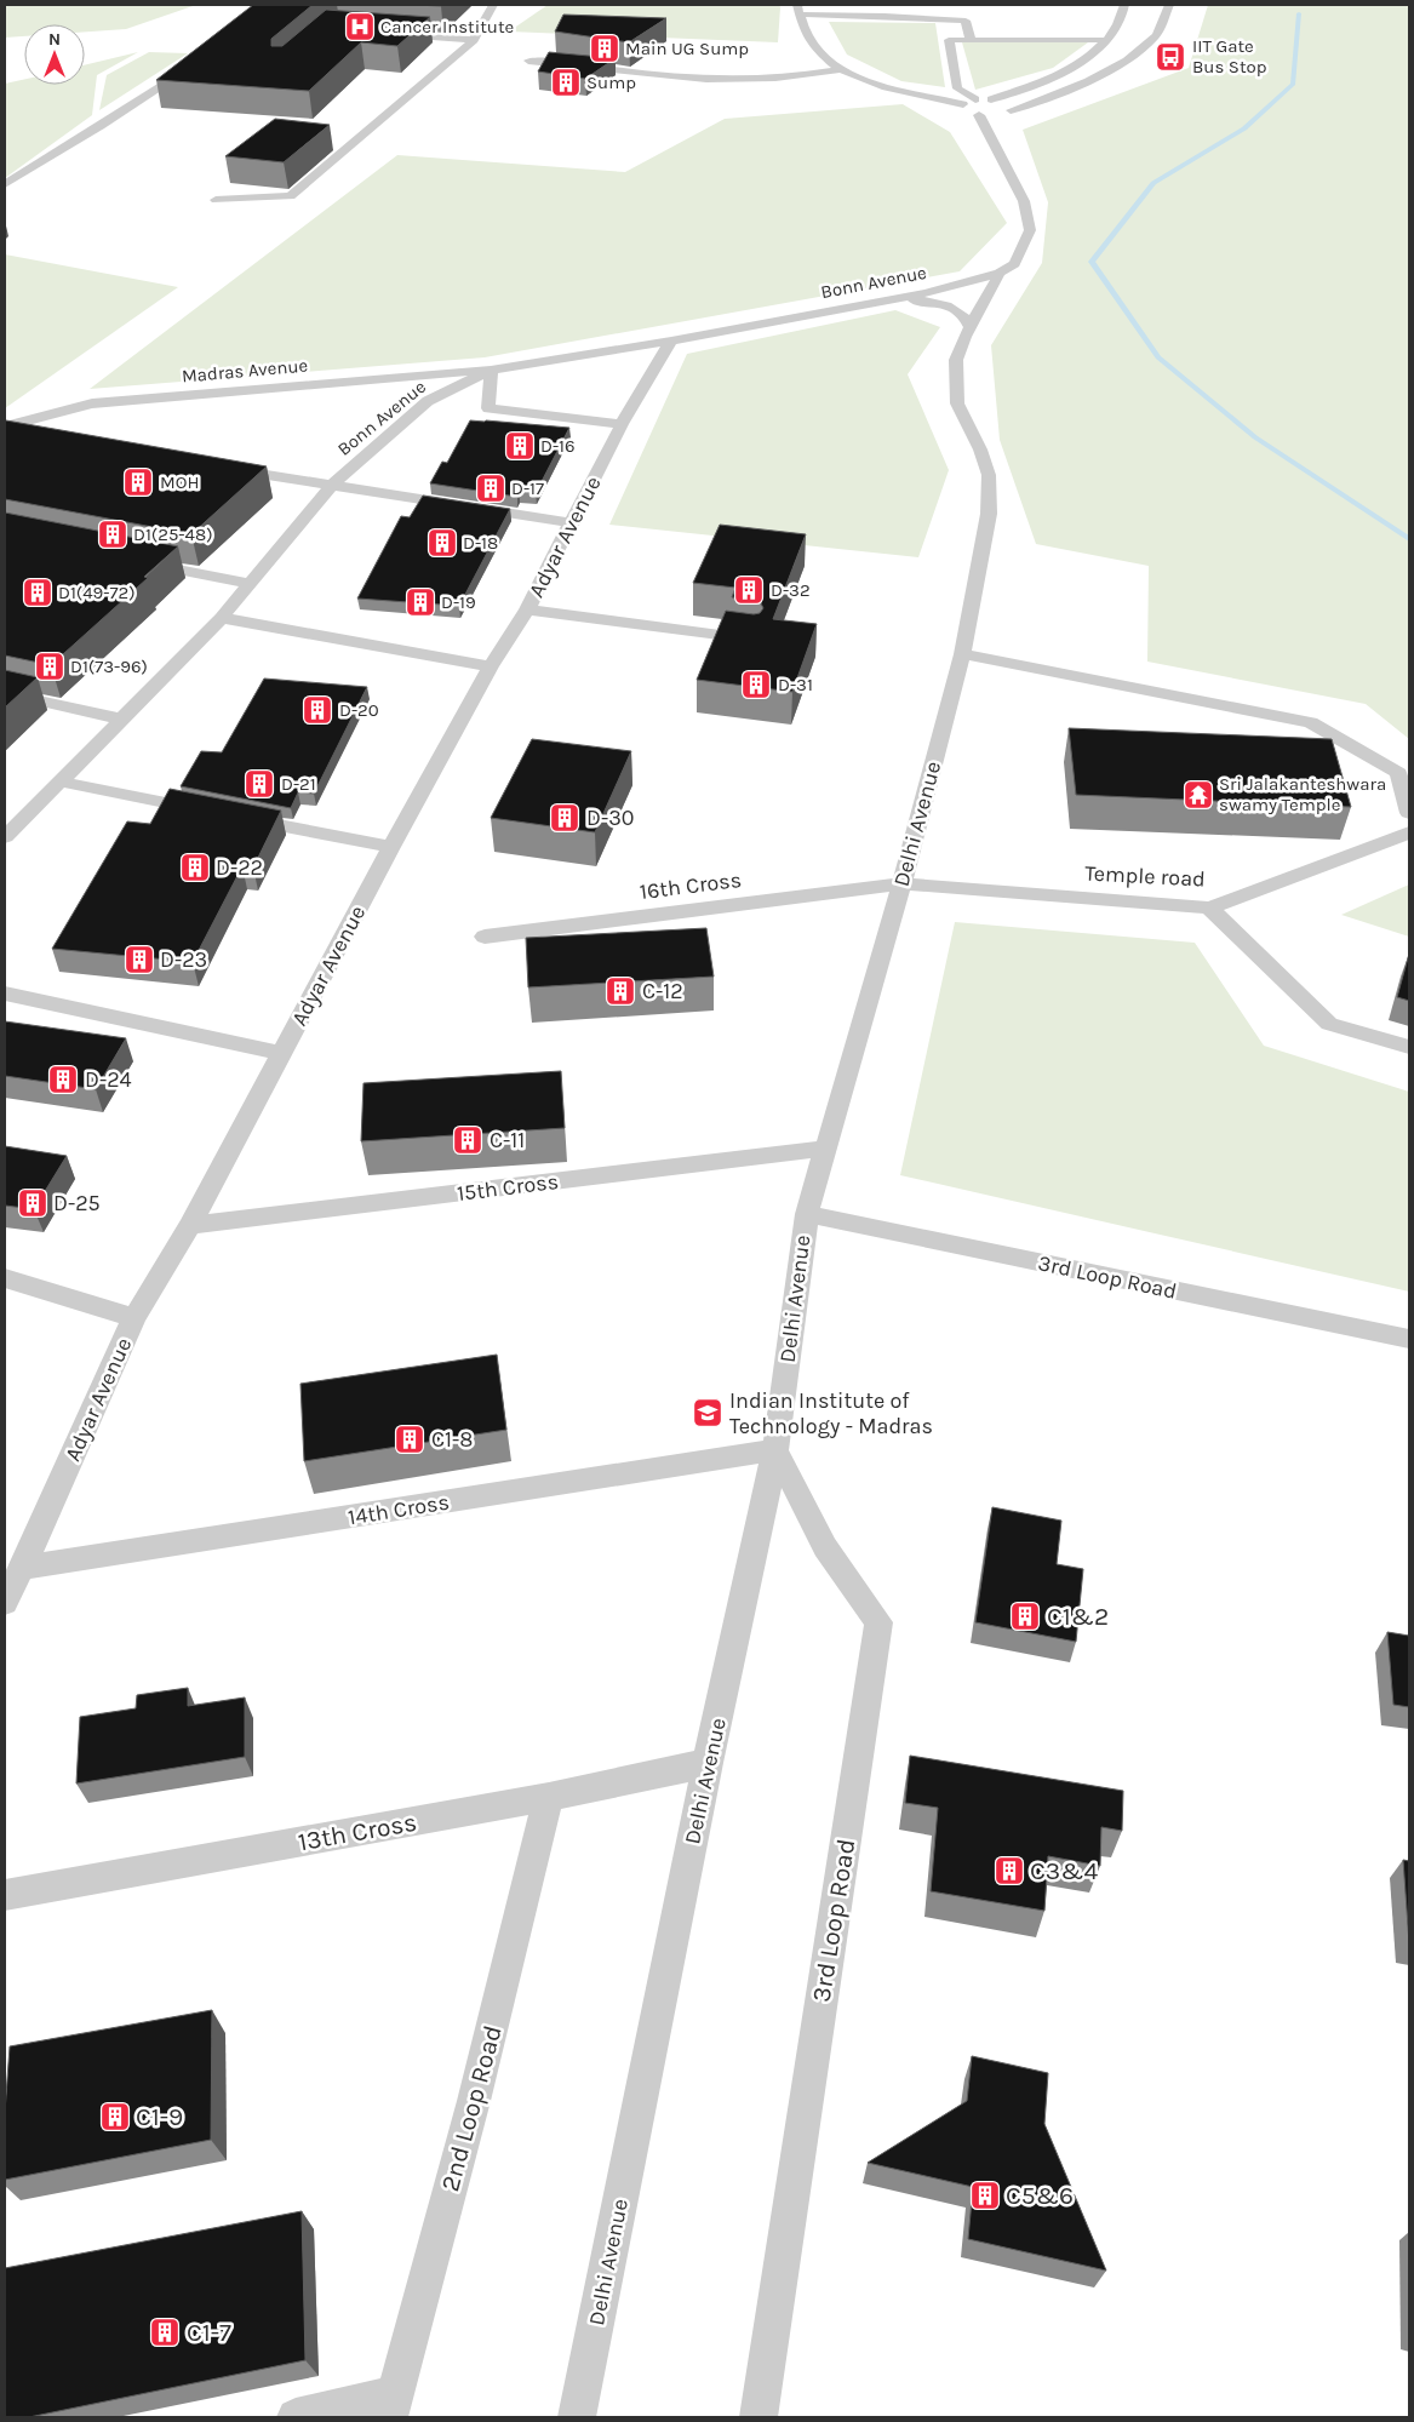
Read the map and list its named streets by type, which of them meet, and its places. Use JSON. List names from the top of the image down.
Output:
{
  "streets": {
    "lane": [
      "Bonn Avenue",
      "Madras Avenue",
      "Adyar Avenue",
      "Delhi Avenue",
      "Temple road",
      "16th Cross",
      "15th Cross",
      "3rd Loop Road",
      "14th Cross",
      "13th Cross",
      "2nd Loop Road"
    ]
  },
  "crossings": [
    ["Bonn Avenue", "Madras Avenue"],
    ["Bonn Avenue", "Adyar Avenue"],
    ["Bonn Avenue", "Delhi Avenue"],
    ["Adyar Avenue", "15th Cross"],
    ["Adyar Avenue", "14th Cross"],
    ["Delhi Avenue", "Temple road"],
    ["Delhi Avenue", "16th Cross"],
    ["Delhi Avenue", "15th Cross"],
    ["Delhi Avenue", "3rd Loop Road"],
    ["Delhi Avenue", "14th Cross"],
    ["Delhi Avenue", "13th Cross"],
    ["Temple road", "16th Cross"],
    ["3rd Loop Road", "14th Cross"],
    ["13th Cross", "2nd Loop Road"]
  ],
  "places": {
    "hospital": ["Cancer Institute"],
    "building": [
      "Main UG Sump",
      "Sump",
      "D-16",
      "MOH",
      "D-17",
      "D1(25-48)",
      "D-18",
      "D-32",
      "D1(49-72)",
      "D-19",
      "D1(73-96)",
      "D-31",
      "D-20",
      "D-21",
      "D-30",
      "D-22",
      "D-23",
      "C-12",
      "D-24",
      "C-11",
      "D-25",
      "C1-8",
      "C1&2",
      "C3&4",
      "C1-9",
      "C5&6",
      "C1-7"
    ],
    "bus stop": ["IIT Gate Bus Stop"],
    "temple": ["Sri Jalakanteshwara swamy Temple"],
    "school or university": ["Indian Institute of Technology - Madras"]
  },
  "north": "top"
}
